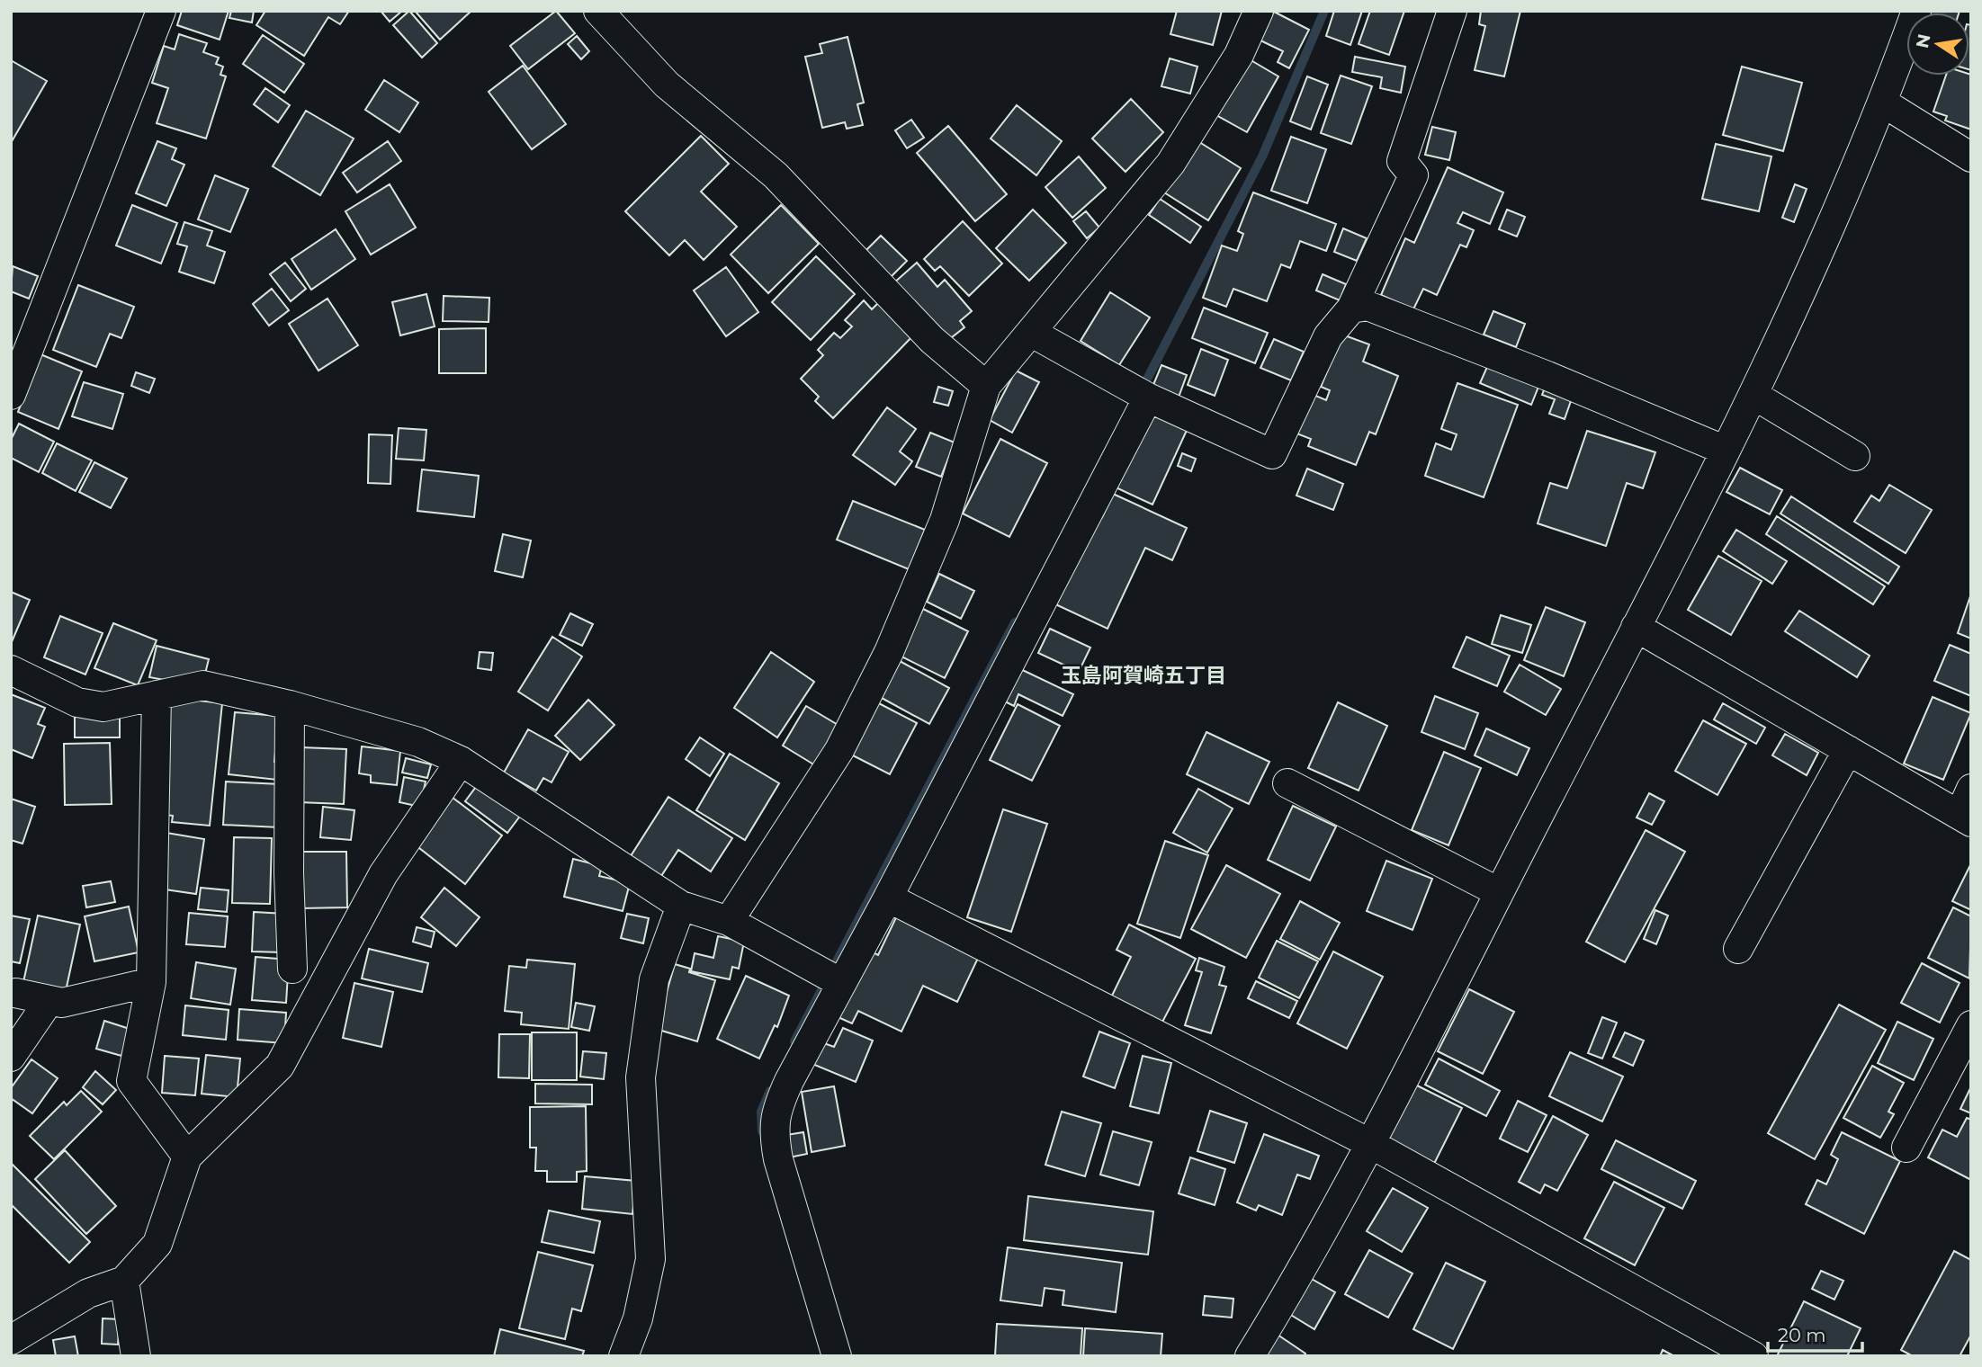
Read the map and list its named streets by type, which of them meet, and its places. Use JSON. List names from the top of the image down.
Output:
{
  "districts": ["玉島阿賀崎五丁目"],
  "scale_bar": "20 m",
  "north": "left"
}
